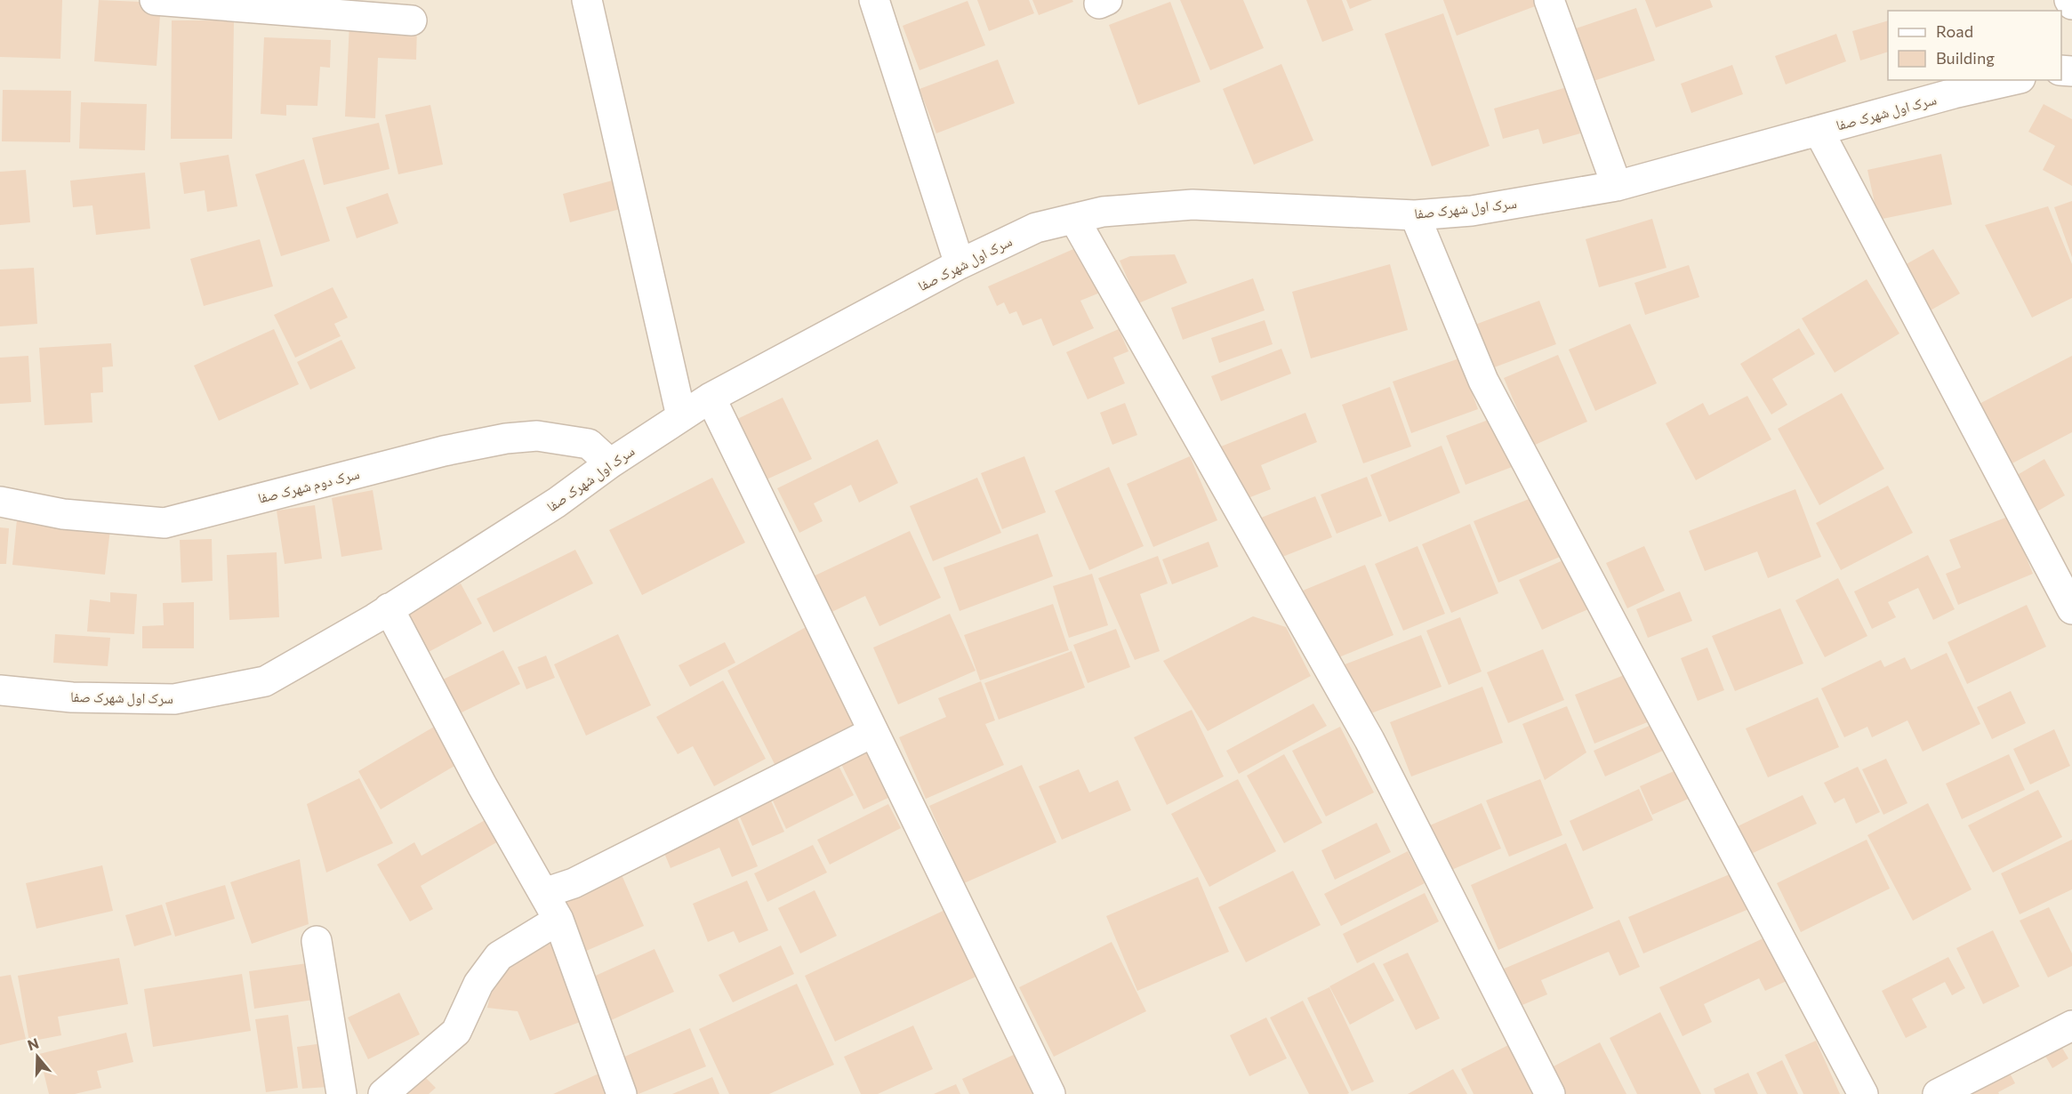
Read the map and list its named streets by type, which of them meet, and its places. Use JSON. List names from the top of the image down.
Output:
{
  "streets": {
    "street": ["سرک اول شهرک صفا", "سرک دوم شهرک صفا"]
  },
  "crossings": [
    ["سرک اول شهرک صفا", "سرک دوم شهرک صفا"]
  ],
  "legend": ["Road", "Building"],
  "north": "top"
}
